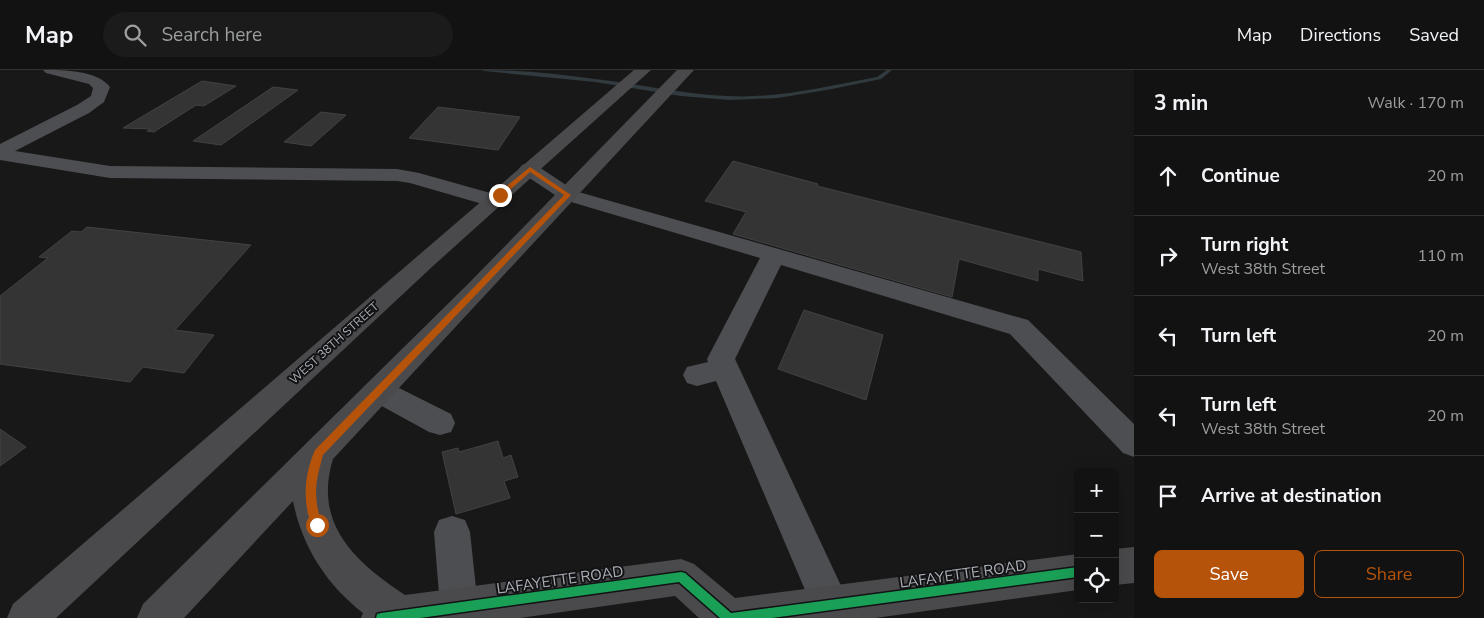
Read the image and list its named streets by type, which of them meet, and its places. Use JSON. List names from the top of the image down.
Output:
{
  "streets": {
    "main road": ["WEST 38TH STREET", "LAFAYETTE ROAD"]
  },
  "page": {
    "header": "Map",
    "search": "Search here",
    "nav": ["Map", "Directions", "Saved"],
    "heading": ["3 min", "Walk · 170 m"],
    "list": [
      ["Continue", "20 m"],
      ["Turn right", "West 38th Street", "110 m"],
      ["Turn left", "20 m"],
      ["Turn left", "West 38th Street", "20 m"],
      "Arrive at destination"
    ],
    "map_buttons": ["+", "−"],
    "buttons": ["Save", "Share"]
  }
}
